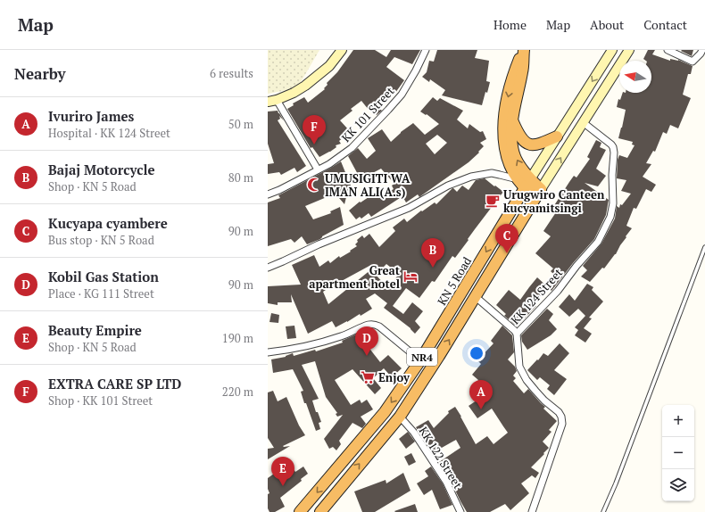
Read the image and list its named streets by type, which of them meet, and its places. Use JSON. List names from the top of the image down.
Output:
{
  "streets": {
    "highway": ["KN 5 Road", "NR4"],
    "street": ["KK 101 Street", "KK 124 Street", "KK 122 Street"]
  },
  "crossings": [
    ["NR4", "KK 122 Street"]
  ],
  "one_way": ["KN 5 Road"],
  "places": {
    "mosque": ["UMUSIGITI WA IMAN ALI(A.s)"],
    "cafe": ["Urugwiro Canteen kucyamitsingi"],
    "hotel": ["Great apartment hotel"],
    "supermarket": ["Enjoy"]
  },
  "north": "left",
  "page": {
    "header": "Map",
    "nav": [
      "Home",
      "Map",
      "About",
      "Contact"
    ],
    "heading": ["Nearby", "6 results"],
    "list": [
      {
        "mark": "A",
        "name": "Ivuriro James",
        "note": "Hospital · KK 124 Street",
        "value": "50 m"
      },
      {
        "mark": "B",
        "name": "Bajaj Motorcycle",
        "note": "Shop · KN 5 Road",
        "value": "80 m"
      },
      {
        "mark": "C",
        "name": "Kucyapa cyambere",
        "note": "Bus stop · KN 5 Road",
        "value": "90 m"
      },
      {
        "mark": "D",
        "name": "Kobil Gas Station",
        "note": "Place · KG 111 Street",
        "value": "90 m"
      },
      {
        "mark": "E",
        "name": "Beauty Empire",
        "note": "Shop · KN 5 Road",
        "value": "190 m"
      },
      {
        "mark": "F",
        "name": "EXTRA CARE SP LTD",
        "note": "Shop · KK 101 Street",
        "value": "220 m"
      }
    ],
    "pins": [
      "F",
      "C",
      "B",
      "D",
      "A",
      "E"
    ],
    "map_buttons": ["+", "−"]
  }
}
